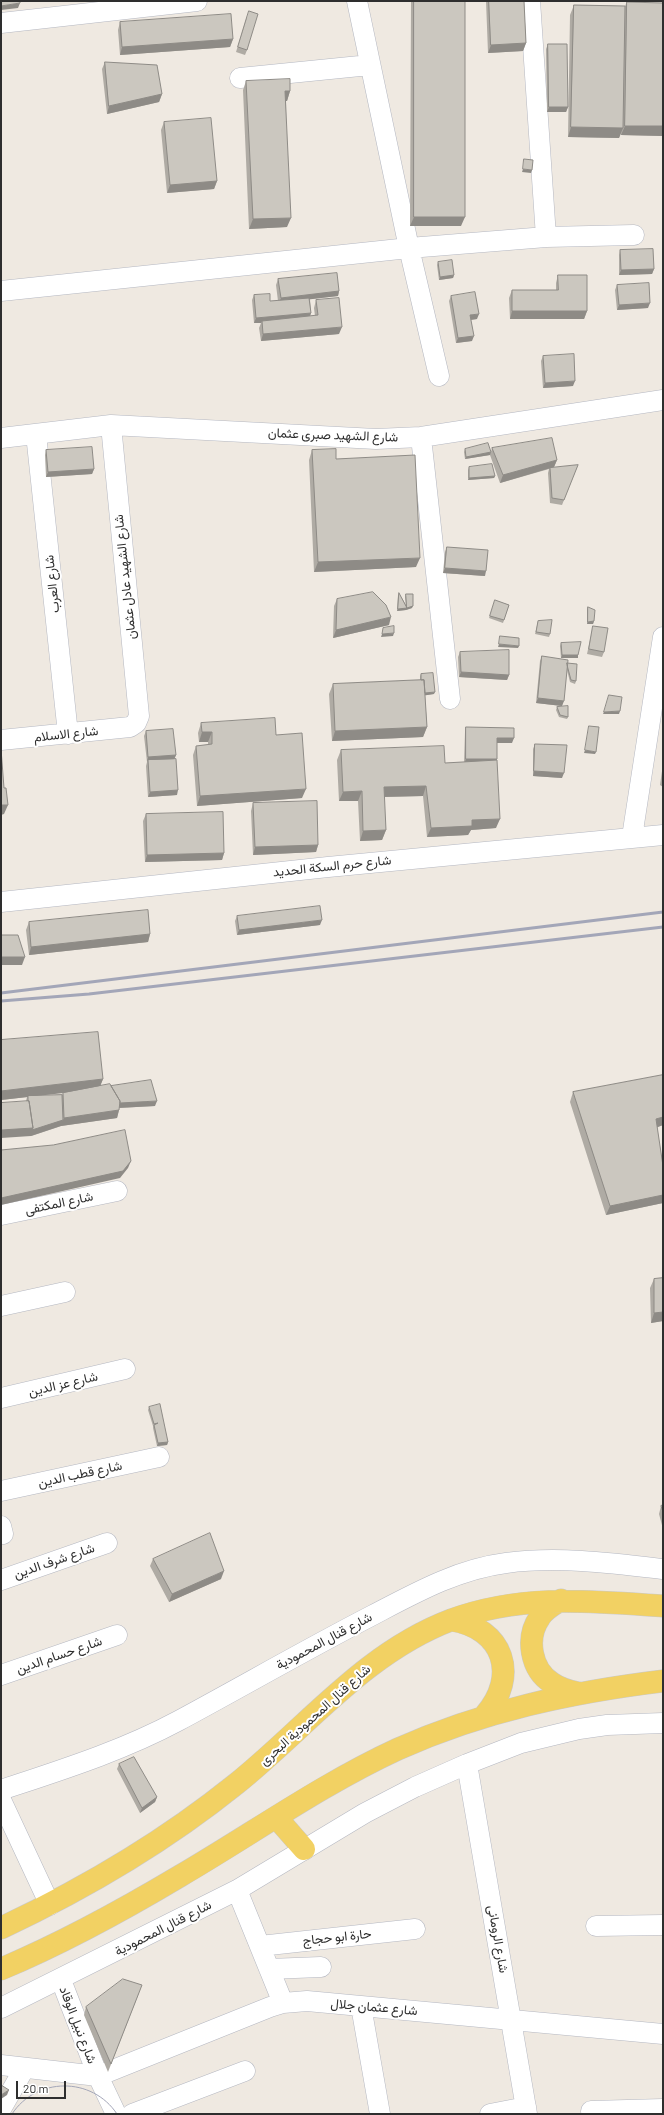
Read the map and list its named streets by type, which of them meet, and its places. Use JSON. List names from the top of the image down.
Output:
{
  "streets": {
    "main road": ["شارع قنال المحمودية البحرى"],
    "street": [
      "شارع الشهيد صبرى عثمان",
      "شارع الشهيد عادل عثمان",
      "شارع العرب",
      "شارع الاسلام",
      "شارع حرم السكة الحديد",
      "شارع المكتفى",
      "شارع عز الدين",
      "شارع قطب الدين",
      "شارع شرف الدين",
      "شارع قنال المحمودية",
      "شارع حسام الدين",
      "حارة ابو حجاج",
      "شارع الرومانى",
      "شارع عثمان جلال",
      "شارع نبيل الوقاد"
    ]
  },
  "crossings": [
    ["شارع الشهيد صبرى عثمان", "شارع الشهيد عادل عثمان"],
    ["شارع الشهيد صبرى عثمان", "شارع العرب"],
    ["شارع الشهيد عادل عثمان", "شارع الاسلام"],
    ["شارع العرب", "شارع الاسلام"],
    ["شارع قنال المحمودية", "شارع الرومانى"],
    ["شارع قنال المحمودية", "شارع نبيل الوقاد"],
    ["شارع الرومانى", "شارع عثمان جلال"],
    ["شارع عثمان جلال", "شارع نبيل الوقاد"]
  ],
  "scale_bar": "20 m"
}
